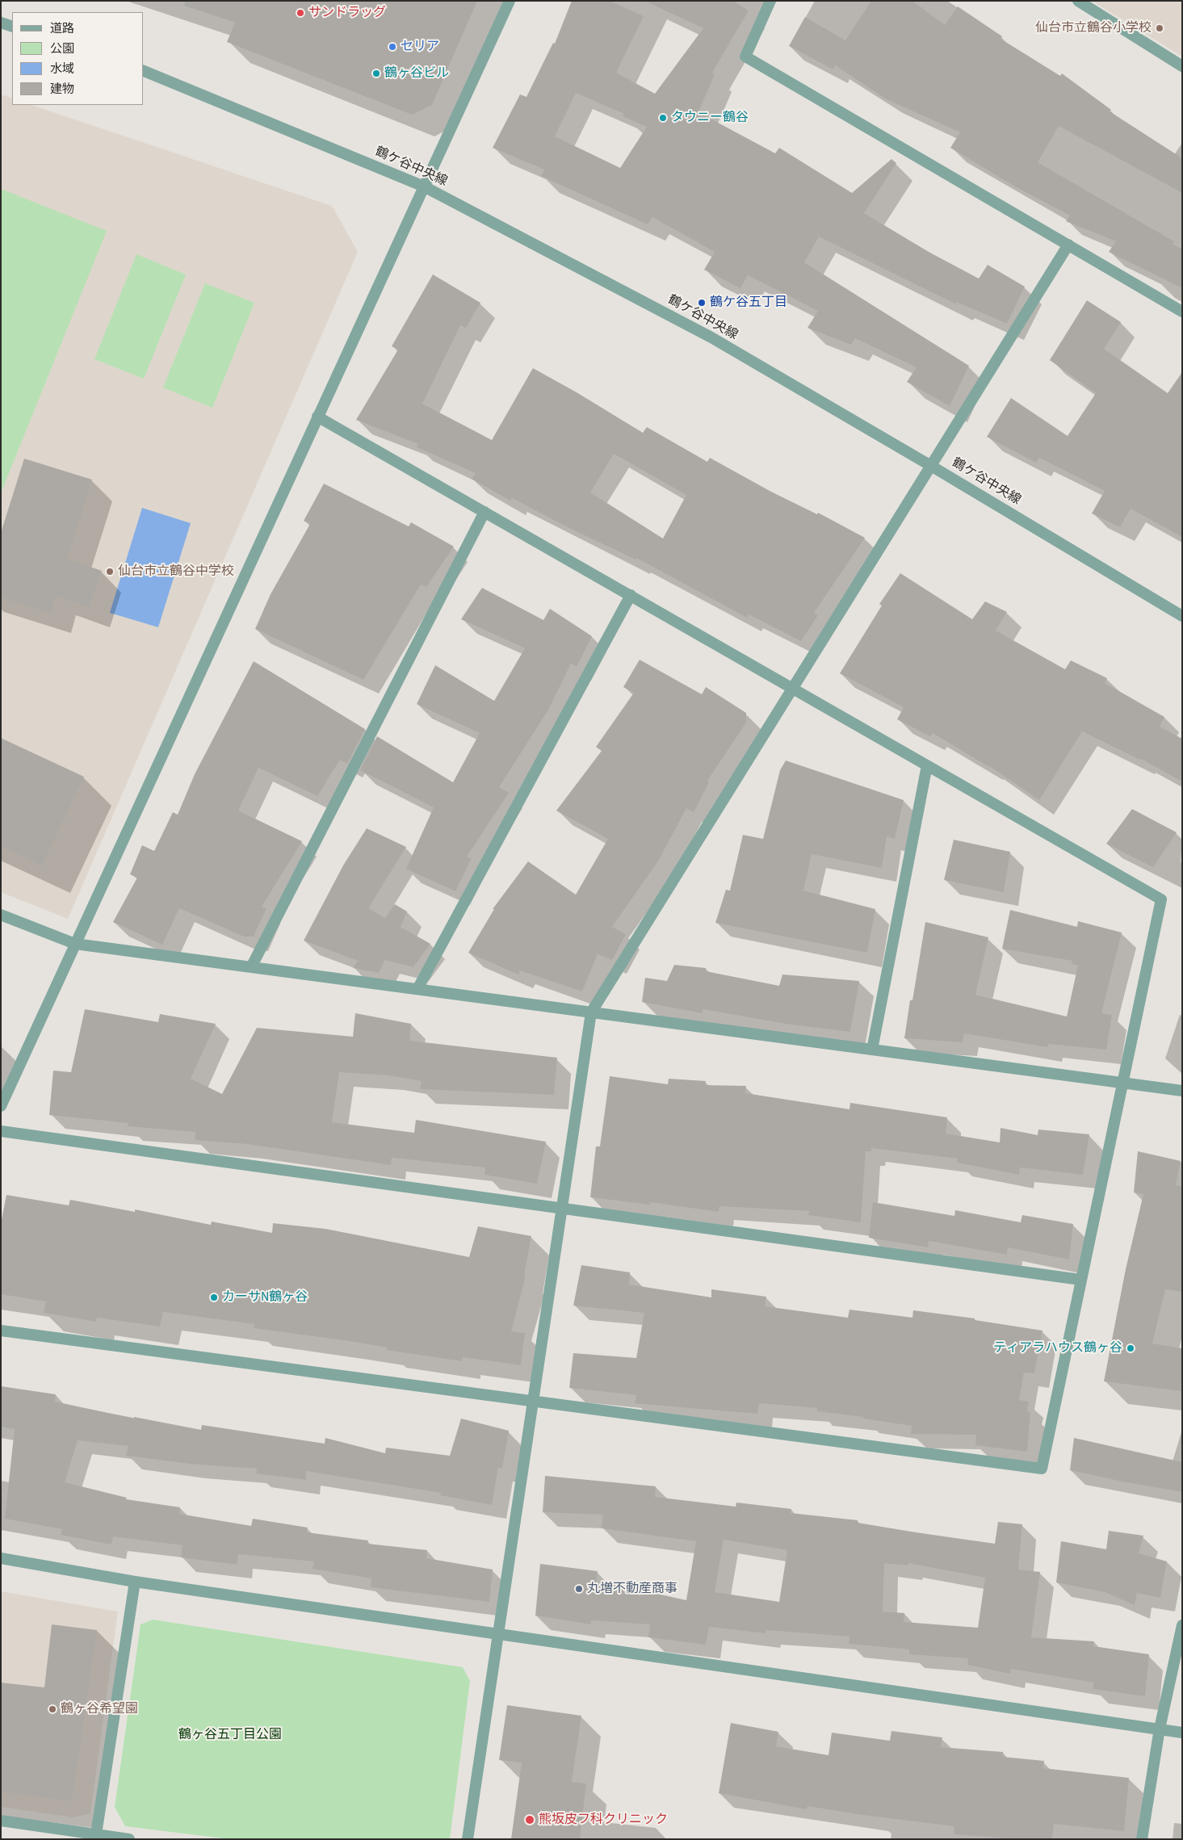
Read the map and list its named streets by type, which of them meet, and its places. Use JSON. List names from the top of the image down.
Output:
{
  "streets": {
    "street": ["鶴ケ谷中央線"]
  },
  "parks": ["鶴ヶ谷五丁目公園"],
  "places": [
    "サンドラッグ",
    "仙台市立鶴谷小学校",
    "セリア",
    "鶴ヶ谷ビル",
    "タウニー鶴谷",
    "鶴ケ谷五丁目",
    "仙台市立鶴谷中学校",
    "カーサN鶴ヶ谷",
    "ティアラハウス鶴ヶ谷",
    "丸増不動産商事",
    "鶴ヶ谷希望園",
    "熊坂皮フ科クリニック"
  ],
  "legend": [
    "道路",
    "公園",
    "水域",
    "建物"
  ]
}
